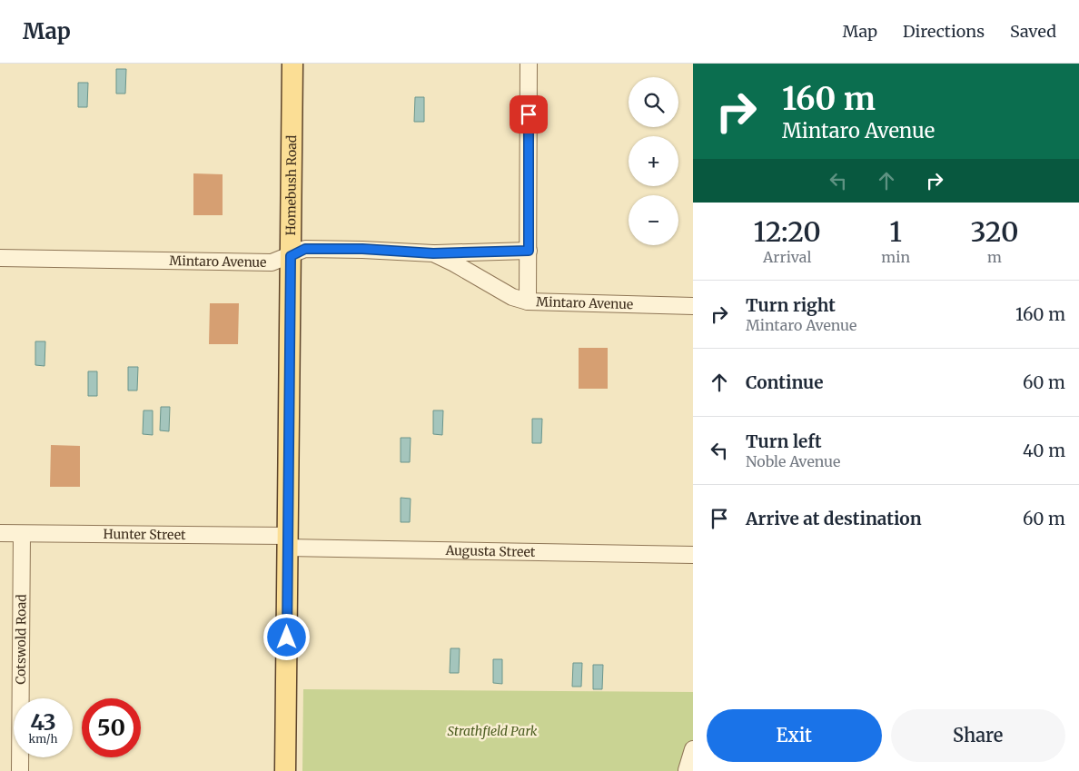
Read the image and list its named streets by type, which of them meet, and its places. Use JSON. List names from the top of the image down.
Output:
{
  "streets": {
    "main road": ["Homebush Road"],
    "street": [
      "Mintaro Avenue",
      "Hunter Street",
      "Augusta Street",
      "Cotswold Road"
    ]
  },
  "crossings": [
    ["Homebush Road", "Mintaro Avenue"],
    ["Homebush Road", "Hunter Street"],
    ["Homebush Road", "Augusta Street"],
    ["Hunter Street", "Augusta Street"],
    ["Hunter Street", "Cotswold Road"]
  ],
  "parks": ["Strathfield Park"],
  "page": {
    "header": "Map",
    "nav": ["Map", "Directions", "Saved"],
    "turn": ["160 m", "Mintaro Avenue"],
    "map_buttons": ["+", "−"],
    "eta": [
      "12:20",
      "Arrival",
      "1",
      "min",
      "320",
      "m"
    ],
    "list": [
      {
        "name": "Turn right",
        "note": "Mintaro Avenue",
        "value": "160 m"
      },
      {
        "name": "Continue",
        "value": "60 m"
      },
      {
        "name": "Turn left",
        "note": "Noble Avenue",
        "value": "40 m"
      },
      {
        "name": "Arrive at destination",
        "value": "60 m"
      }
    ],
    "speed": "43 km/h",
    "limit": "50",
    "buttons": ["Exit", "Share"]
  }
}
